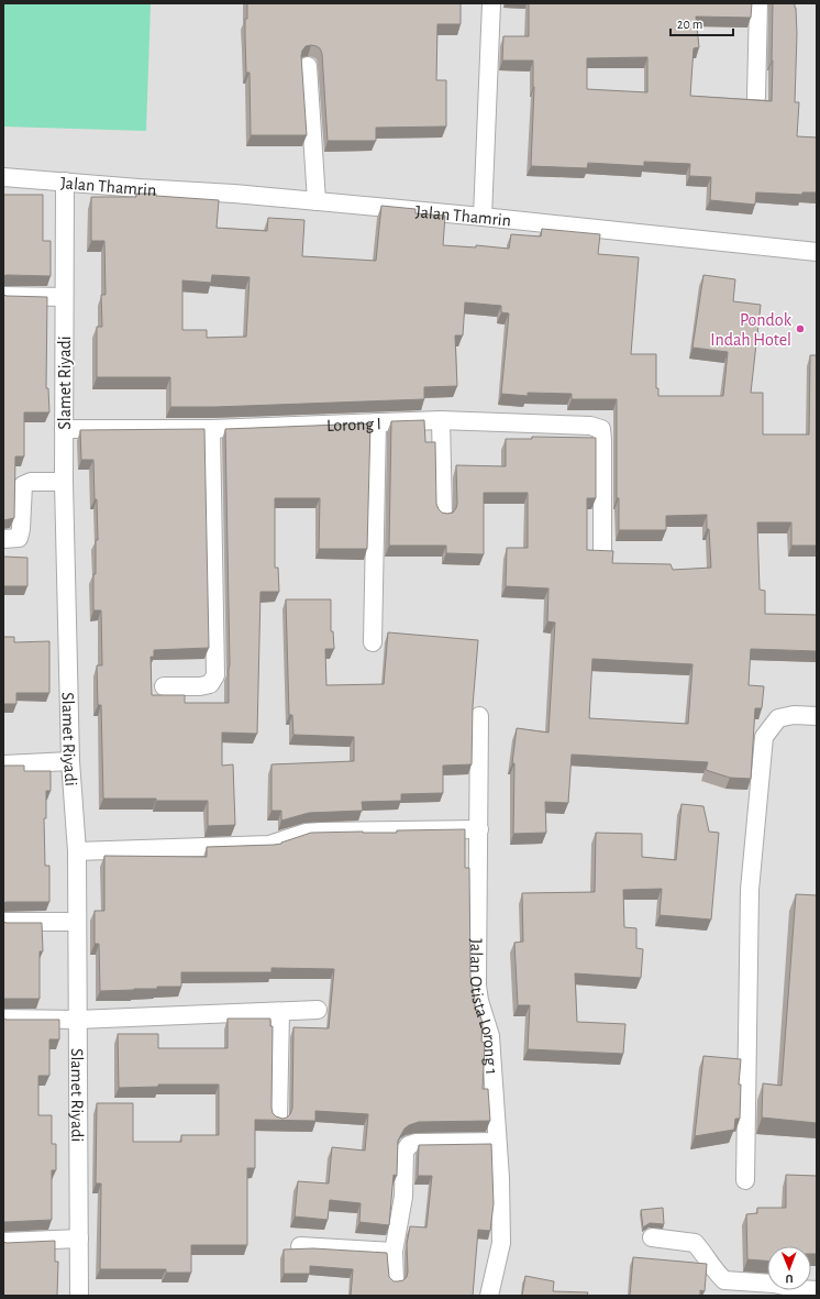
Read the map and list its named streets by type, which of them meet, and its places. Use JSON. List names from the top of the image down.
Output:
{
  "streets": {
    "street": [
      "Jalan Thamrin",
      "Slamet Riyadi",
      "Lorong I",
      "Jalan Otista Lorong 1"
    ]
  },
  "crossings": [
    ["Jalan Thamrin", "Slamet Riyadi"],
    ["Slamet Riyadi", "Lorong I"]
  ],
  "places": ["Pondok Indah Hotel"],
  "scale_bar": "20 m",
  "north": "bottom"
}
